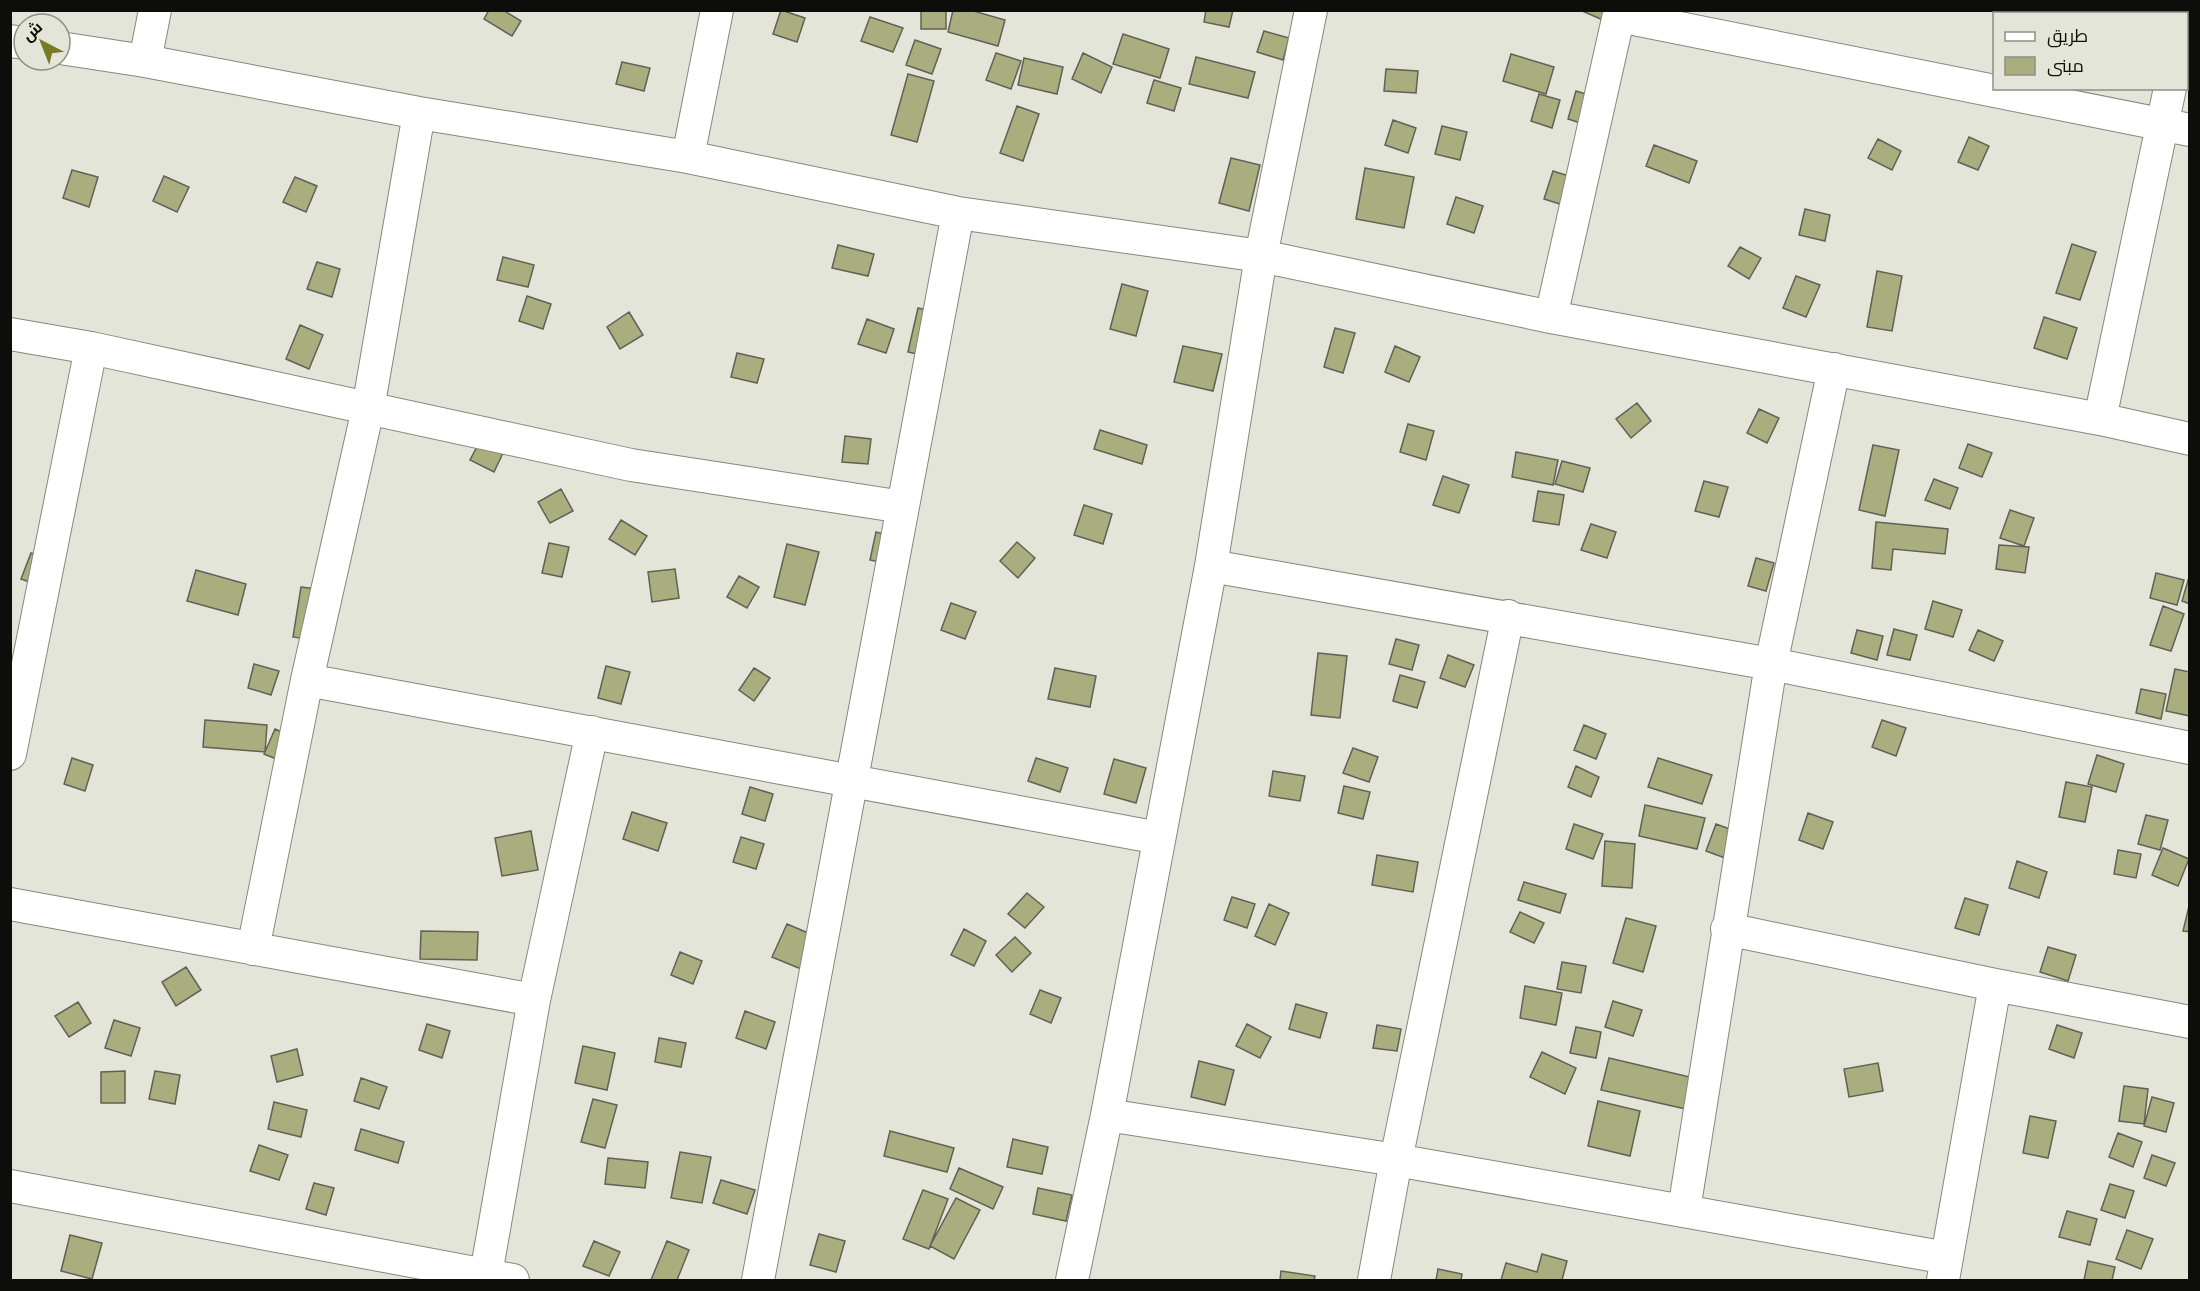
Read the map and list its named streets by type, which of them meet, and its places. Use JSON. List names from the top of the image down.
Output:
{
  "legend": ["طريق", "مبنى"],
  "north": "top left"
}
